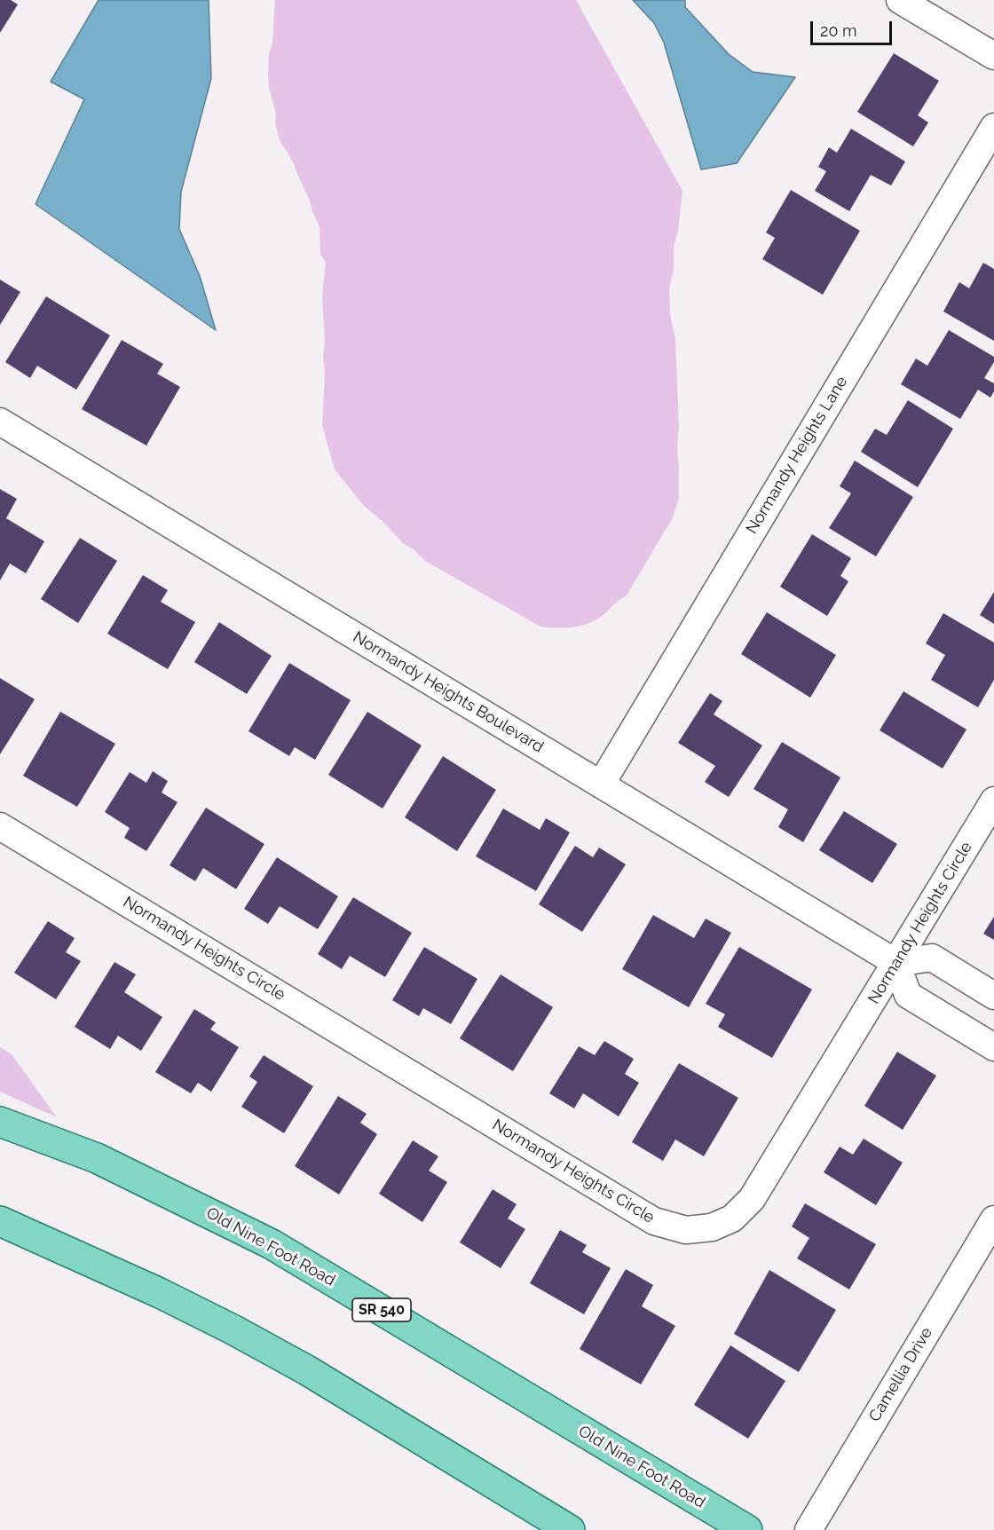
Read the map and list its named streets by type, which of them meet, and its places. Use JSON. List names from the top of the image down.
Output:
{
  "streets": {
    "main road": ["Old Nine Foot Road", "SR 540"],
    "street": [
      "Normandy Heights Lane",
      "Normandy Heights Boulevard",
      "Normandy Heights Circle",
      "Camellia Drive"
    ]
  },
  "crossings": [
    ["Normandy Heights Lane", "Normandy Heights Boulevard"],
    ["Normandy Heights Boulevard", "Normandy Heights Circle"]
  ],
  "scale_bar": "20 m"
}
